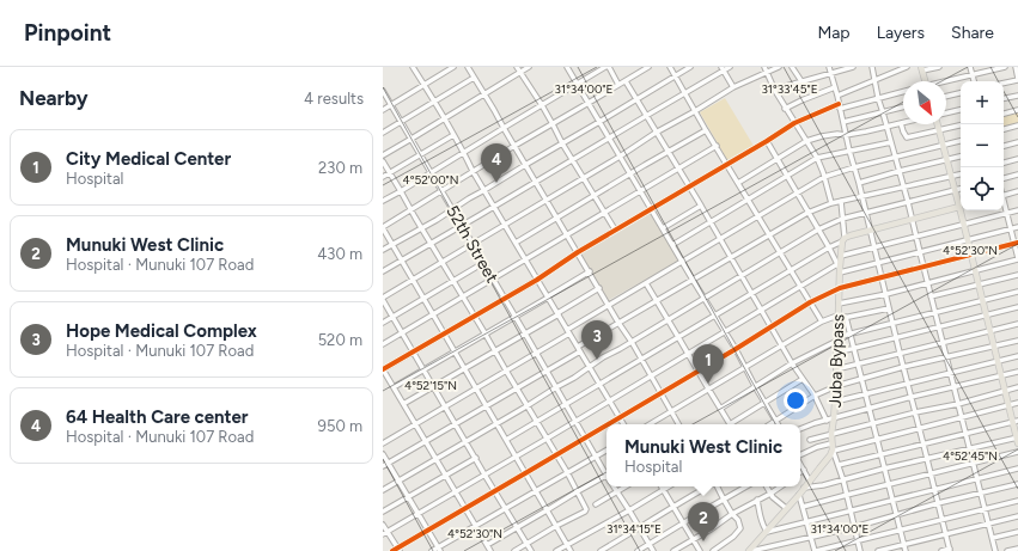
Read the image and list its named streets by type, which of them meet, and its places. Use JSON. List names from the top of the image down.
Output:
{
  "streets": {
    "main road": ["Juba Bypass"],
    "street": ["52th Street"]
  },
  "north": "bottom right",
  "page": {
    "header": "Pinpoint",
    "nav": ["Map", "Layers", "Share"],
    "heading": ["Nearby", "4 results"],
    "map_buttons": ["+", "−"],
    "list": [
      {
        "mark": "1",
        "name": "City Medical Center",
        "note": "Hospital",
        "value": "230 m"
      },
      {
        "mark": "2",
        "name": "Munuki West Clinic",
        "note": "Hospital · Munuki 107 Road",
        "value": "430 m"
      },
      {
        "mark": "3",
        "name": "Hope Medical Complex",
        "note": "Hospital · Munuki 107 Road",
        "value": "520 m"
      },
      {
        "mark": "4",
        "name": "64 Health Care center",
        "note": "Hospital · Munuki 107 Road",
        "value": "950 m"
      }
    ],
    "pins": [
      "4",
      "3",
      "1",
      "2"
    ],
    "popup": ["Munuki West Clinic", "Hospital"]
  },
  "coordinates": [
    "31°34'00\"E",
    "31°33'45\"E",
    "4°52'00\"N",
    "4°52'30\"N",
    "4°52'15\"N",
    "4°52'45\"N",
    "31°34'15\"E"
  ]
}
